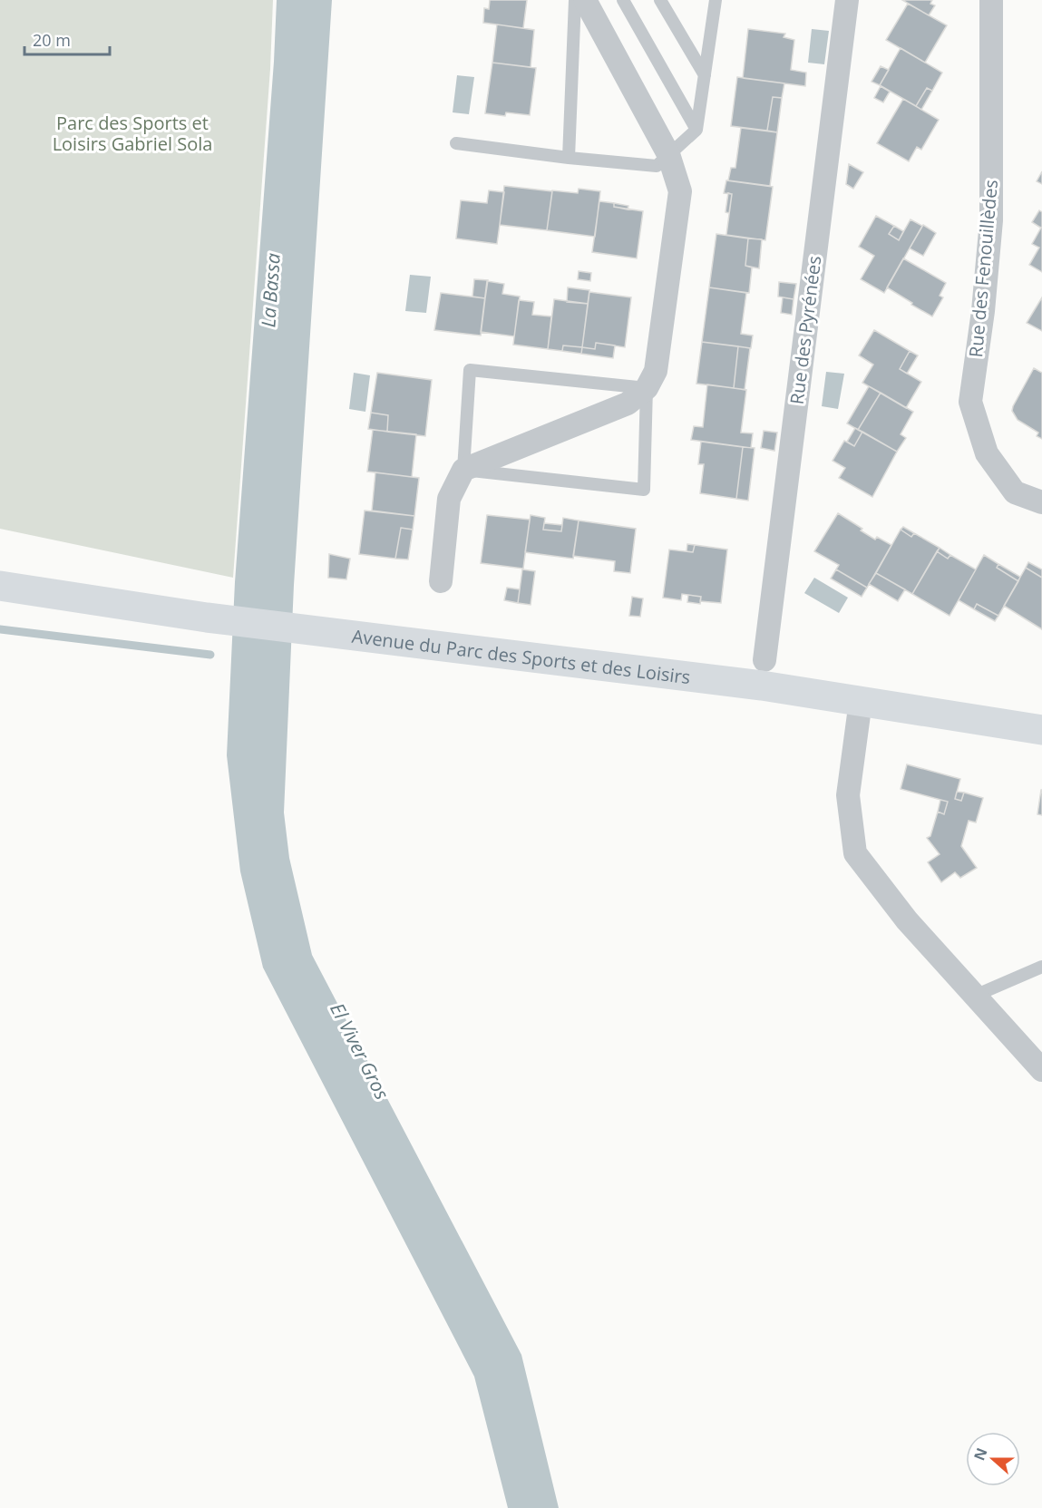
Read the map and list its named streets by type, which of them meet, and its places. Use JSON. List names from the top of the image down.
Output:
{
  "streets": {
    "main road": ["Avenue du Parc des Sports et des Loisirs"],
    "street": ["Rue des Fenouillèdes", "Rue des Pyrénées"]
  },
  "water": ["La Bassa", "El Viver Gros"],
  "parks": ["Parc des Sports et Loisirs Gabriel Sola"],
  "scale_bar": "20 m",
  "north": "left"
}
